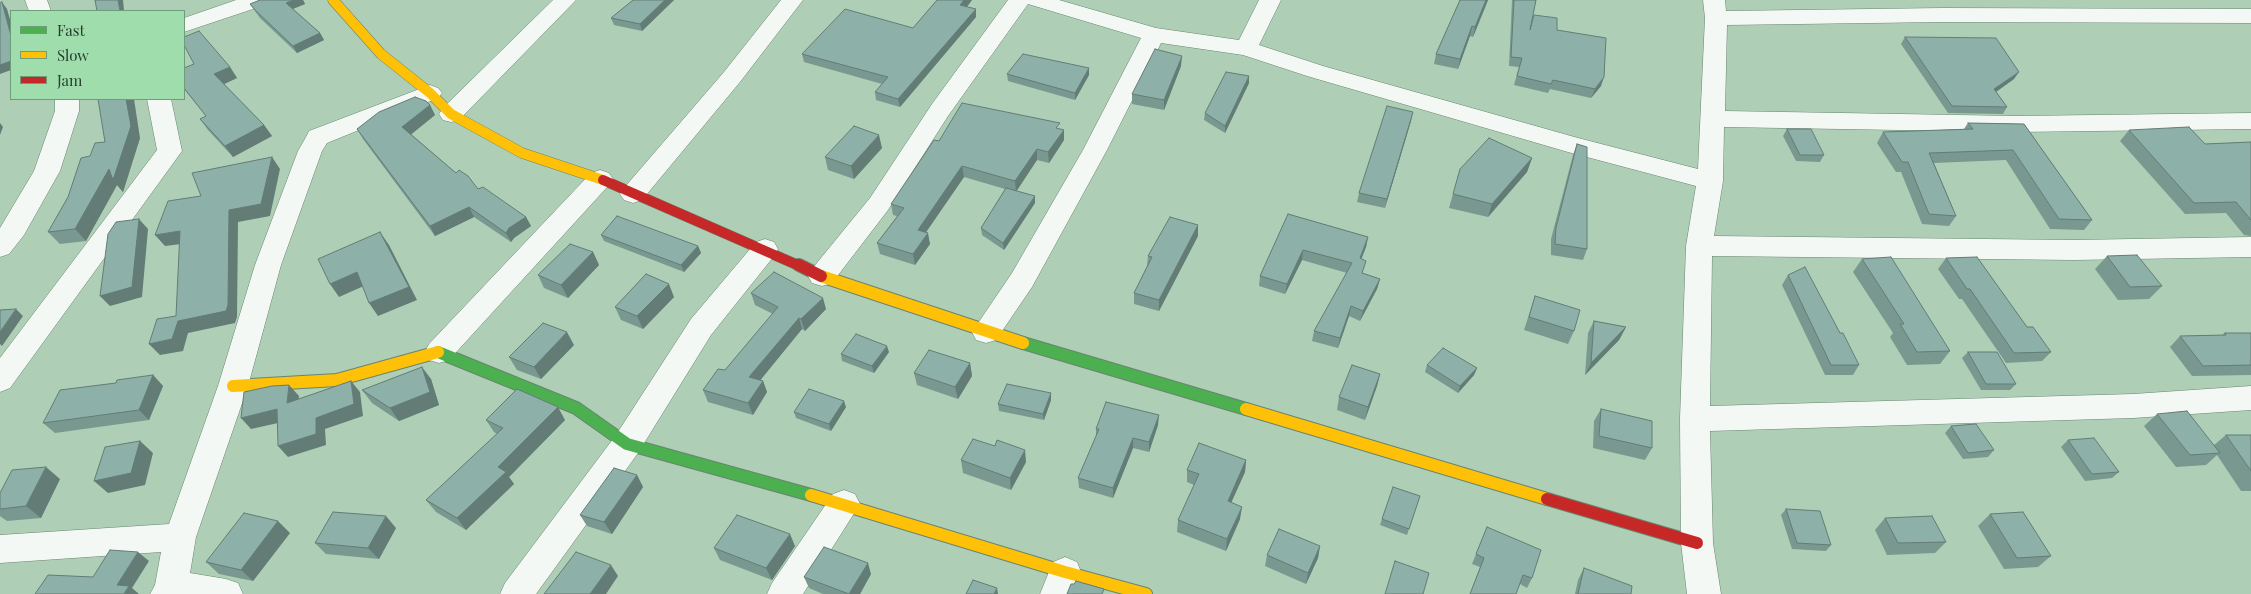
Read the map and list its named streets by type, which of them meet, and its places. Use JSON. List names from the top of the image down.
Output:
{
  "legend": ["Fast", "Slow", "Jam"]
}
